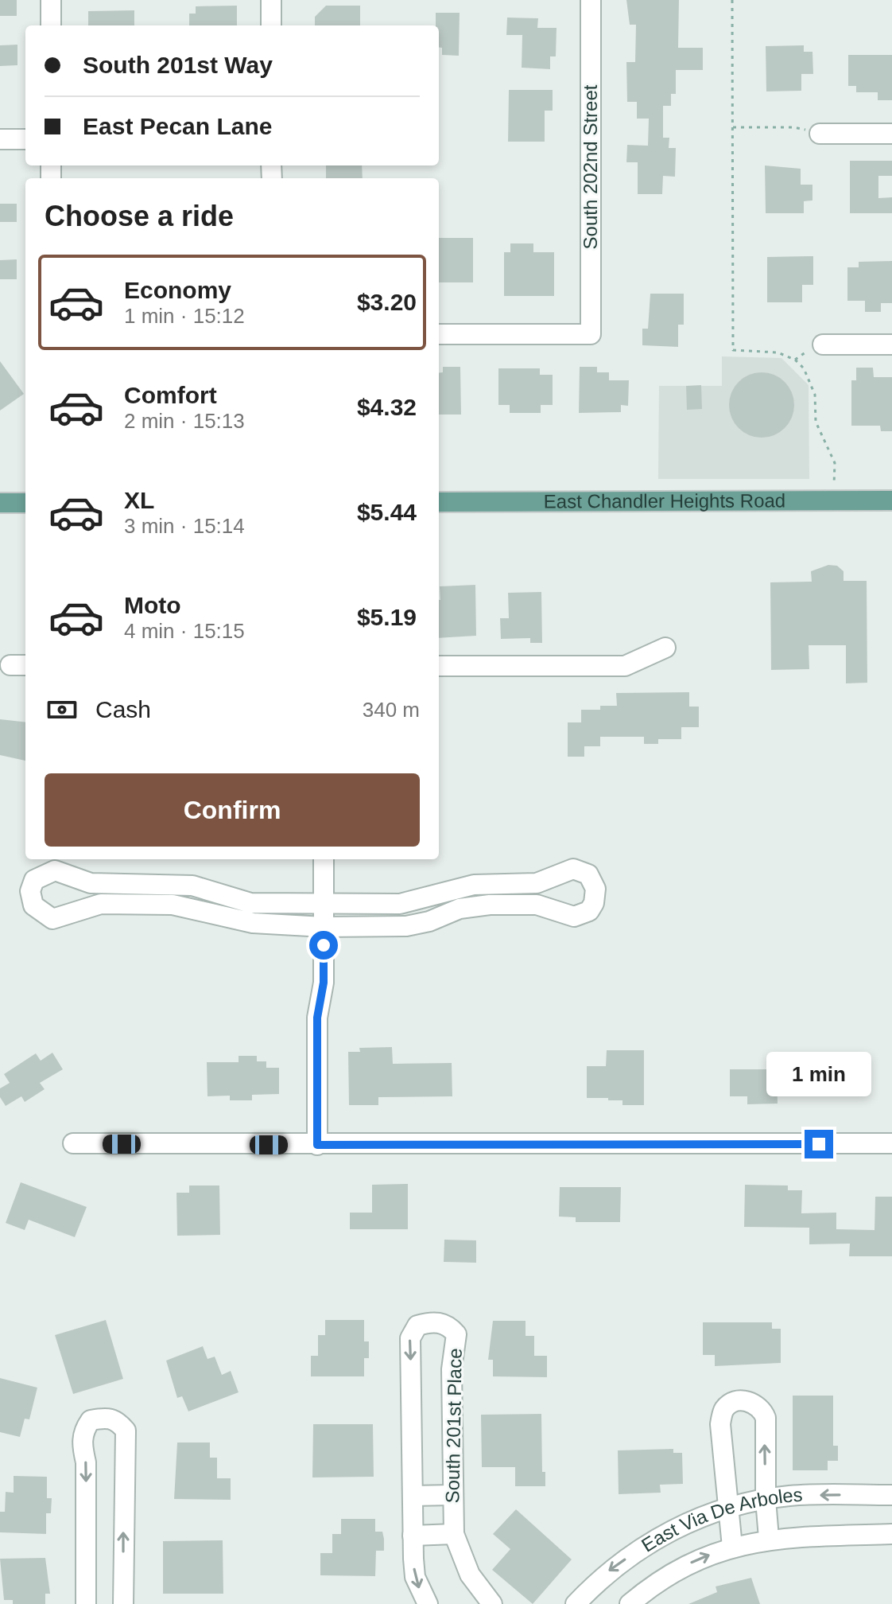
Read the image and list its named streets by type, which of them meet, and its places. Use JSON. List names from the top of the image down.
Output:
{
  "streets": {
    "main road": ["East Chandler Heights Road"],
    "street": ["South 202nd Street", "South 201st Place", "East Via De Arboles"]
  },
  "page": {
    "banner": ["South 201st Way", "East Pecan Lane"],
    "heading": "Choose a ride",
    "list": [
      {
        "name": "Economy",
        "note": "1 min · 15:12",
        "value": "$3.20"
      },
      {
        "name": "Comfort",
        "note": "2 min · 15:13",
        "value": "$4.32"
      },
      {
        "name": "XL",
        "note": "3 min · 15:14",
        "value": "$5.44"
      },
      {
        "name": "Moto",
        "note": "4 min · 15:15",
        "value": "$5.19"
      }
    ],
    "pay": ["Cash", "340 m"],
    "buttons": "Confirm",
    "bubble": "1 min"
  }
}
